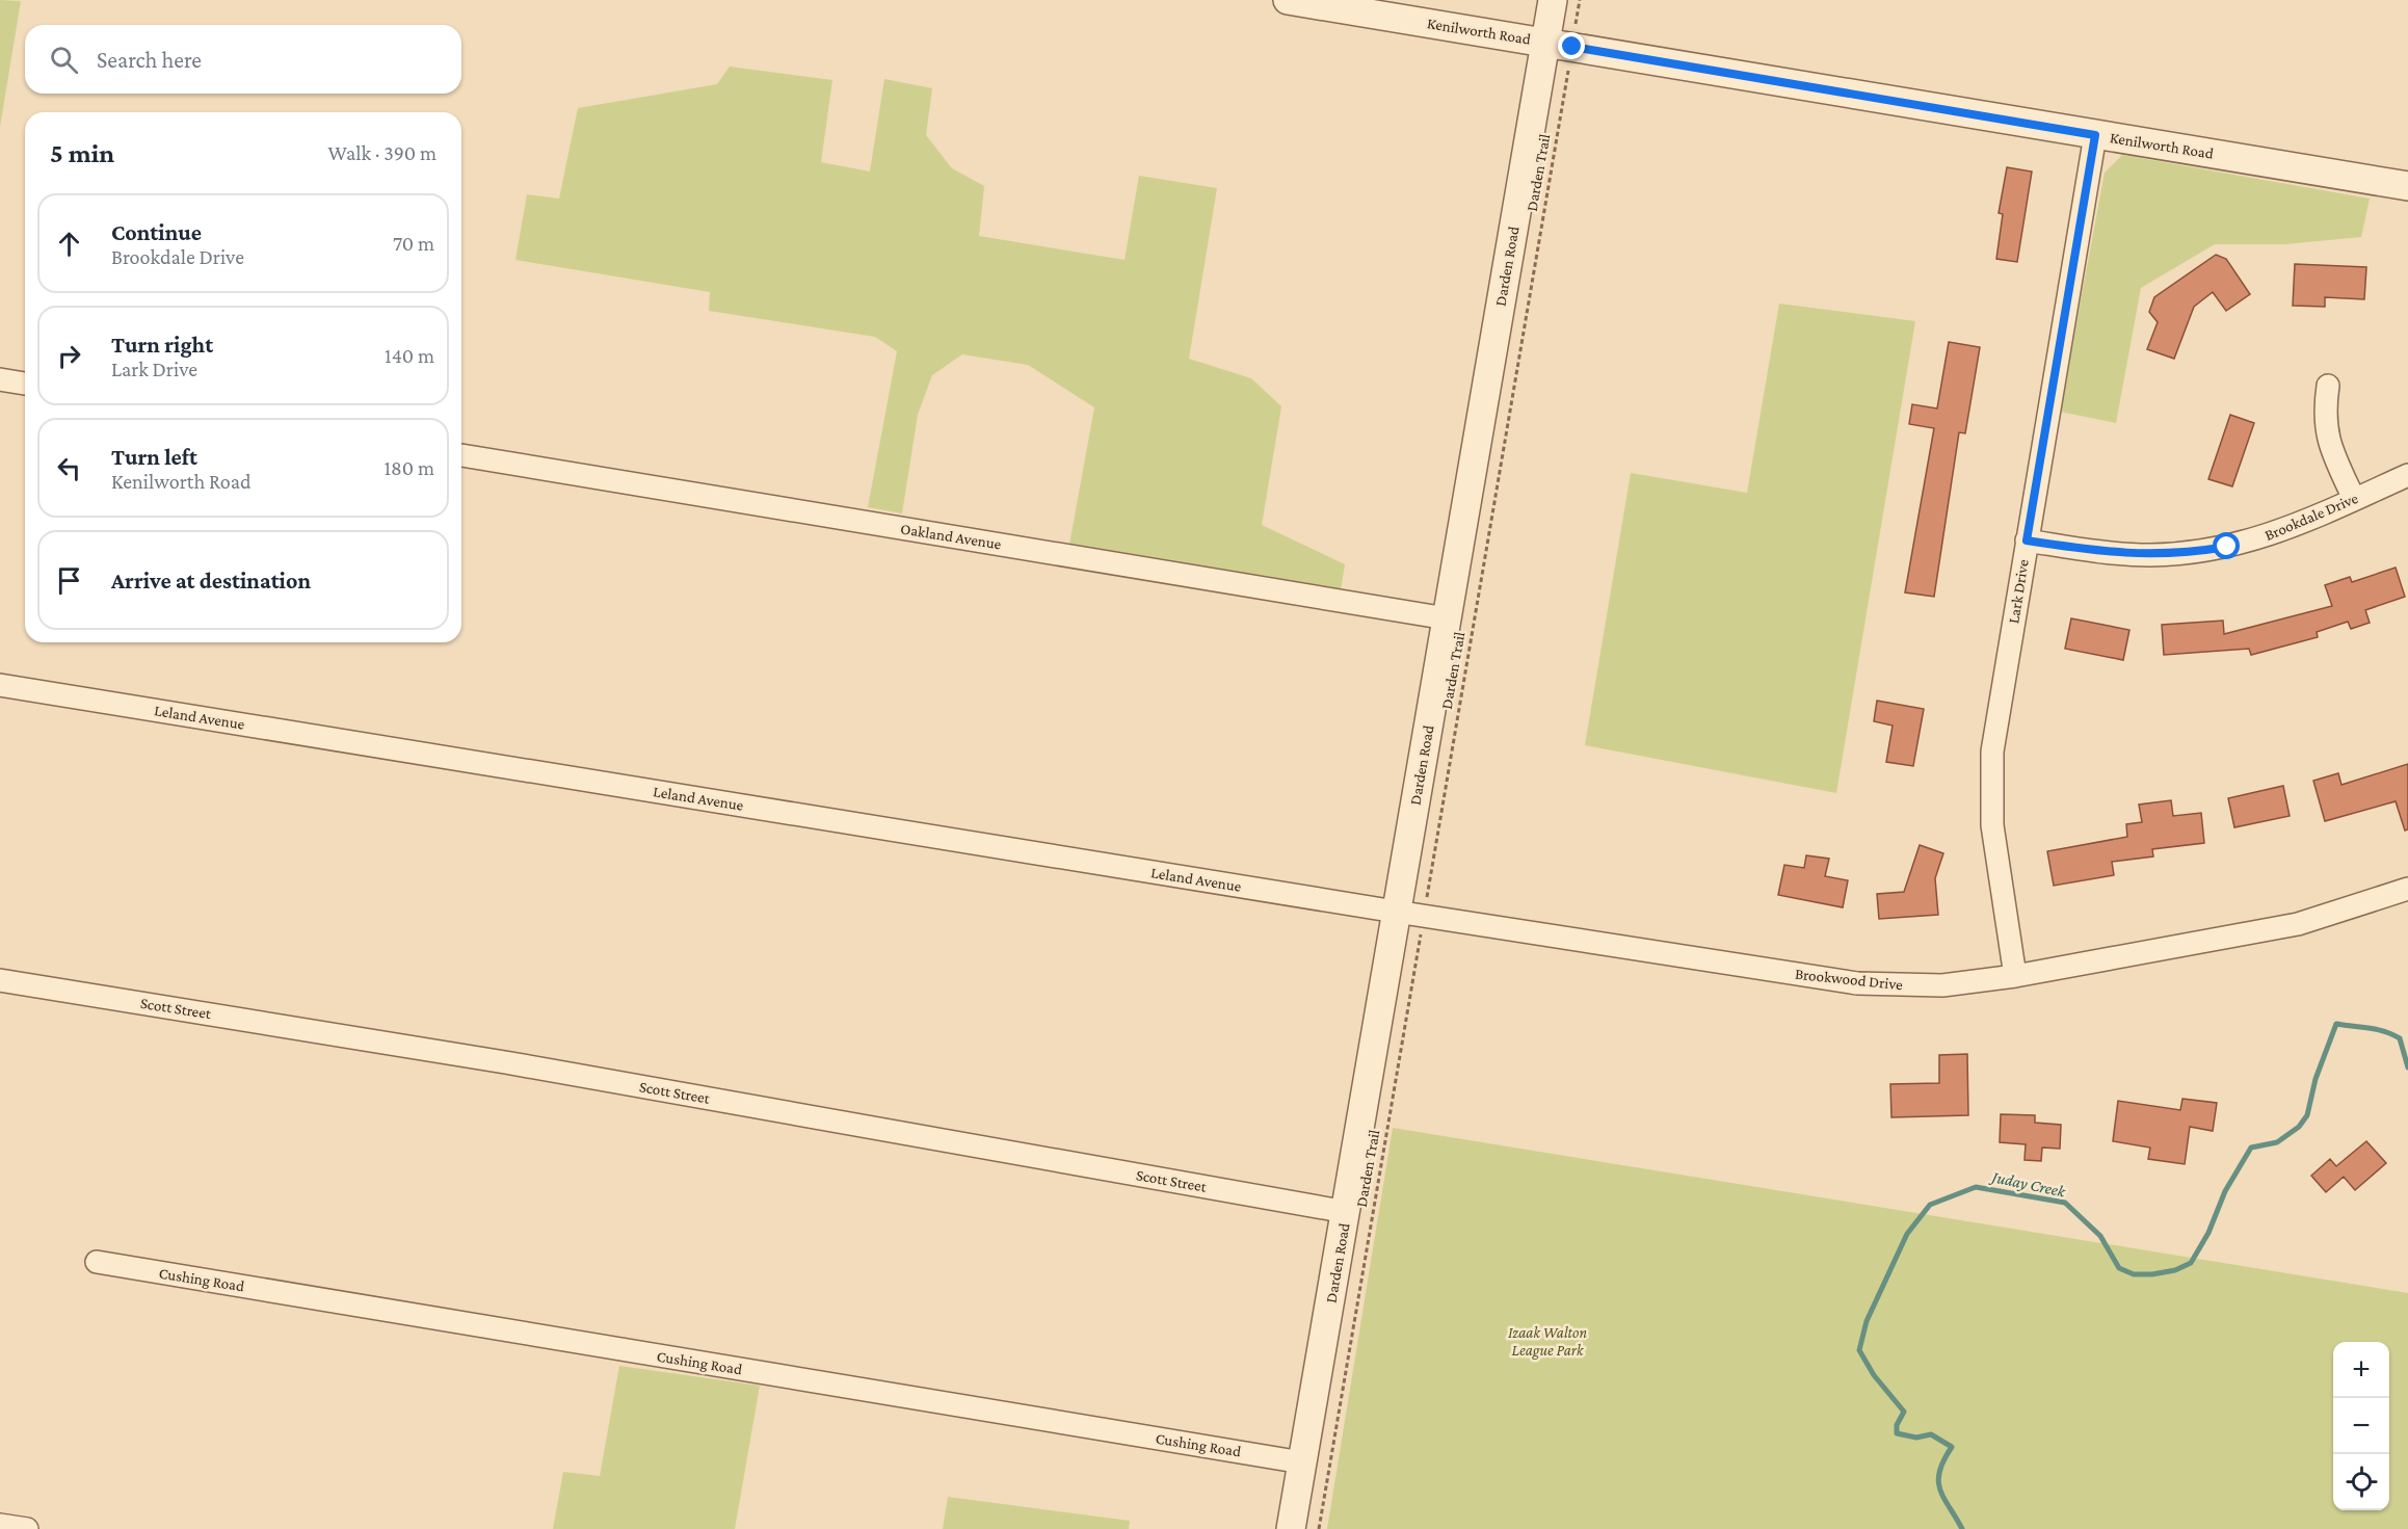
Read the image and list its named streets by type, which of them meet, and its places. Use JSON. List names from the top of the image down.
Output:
{
  "streets": {
    "street": [
      "Kenilworth Road",
      "Darden Road",
      "Brookdale Drive",
      "Oakland Avenue",
      "Lark Drive",
      "Leland Avenue",
      "Brookwood Drive",
      "Scott Street",
      "Cushing Road"
    ],
    "path": ["Darden Trail"]
  },
  "crossings": [
    ["Kenilworth Road", "Darden Trail"],
    ["Kenilworth Road", "Darden Road"],
    ["Kenilworth Road", "Lark Drive"],
    ["Darden Trail", "Darden Road"],
    ["Darden Trail", "Leland Avenue"],
    ["Darden Trail", "Brookwood Drive"],
    ["Darden Road", "Oakland Avenue"],
    ["Darden Road", "Leland Avenue"],
    ["Darden Road", "Brookwood Drive"],
    ["Darden Road", "Scott Street"],
    ["Darden Road", "Cushing Road"],
    ["Brookdale Drive", "Lark Drive"],
    ["Lark Drive", "Brookwood Drive"],
    ["Leland Avenue", "Brookwood Drive"]
  ],
  "water": ["Juday Creek"],
  "parks": ["Izaak Walton League Park"],
  "page": {
    "search": "Search here",
    "heading": ["5 min", "Walk · 390 m"],
    "list": [
      ["Continue", "Brookdale Drive", "70 m"],
      ["Turn right", "Lark Drive", "140 m"],
      ["Turn left", "Kenilworth Road", "180 m"],
      "Arrive at destination"
    ],
    "map_buttons": ["+", "−"]
  }
}
